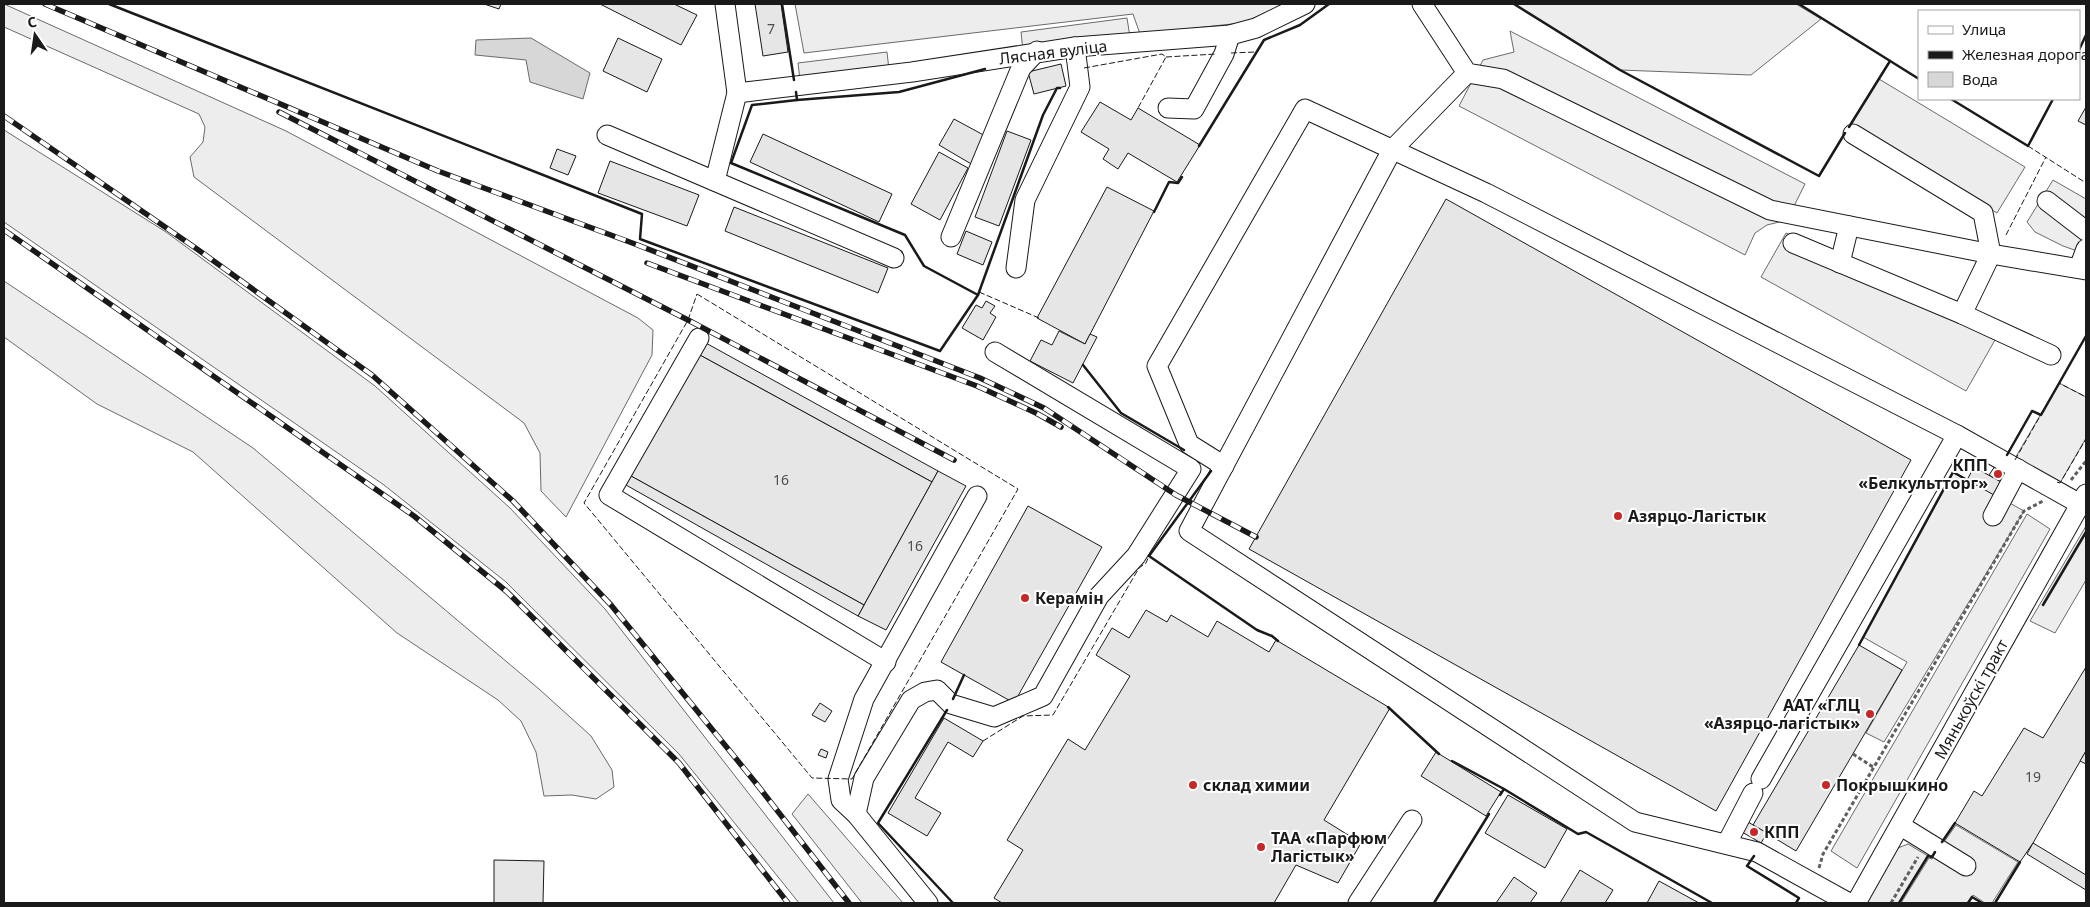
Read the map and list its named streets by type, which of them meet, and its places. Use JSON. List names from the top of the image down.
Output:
{
  "streets": {
    "street": ["Лясная вуліца", "Мянькоўскі тракт"]
  },
  "places": [
    "КПП «Белкультторг»",
    "Азярцо-Лагістык",
    "Керамін",
    "ААТ «ГЛЦ «Азярцо-лагістык»",
    "склад химии",
    "Покрышкино",
    "КПП",
    "ТАА «Парфюм Лагістык»"
  ],
  "house_numbers": [
    "7",
    "16",
    "16",
    "19"
  ],
  "legend": ["Улица", "Железная дорога", "Вода"],
  "north": "top"
}
